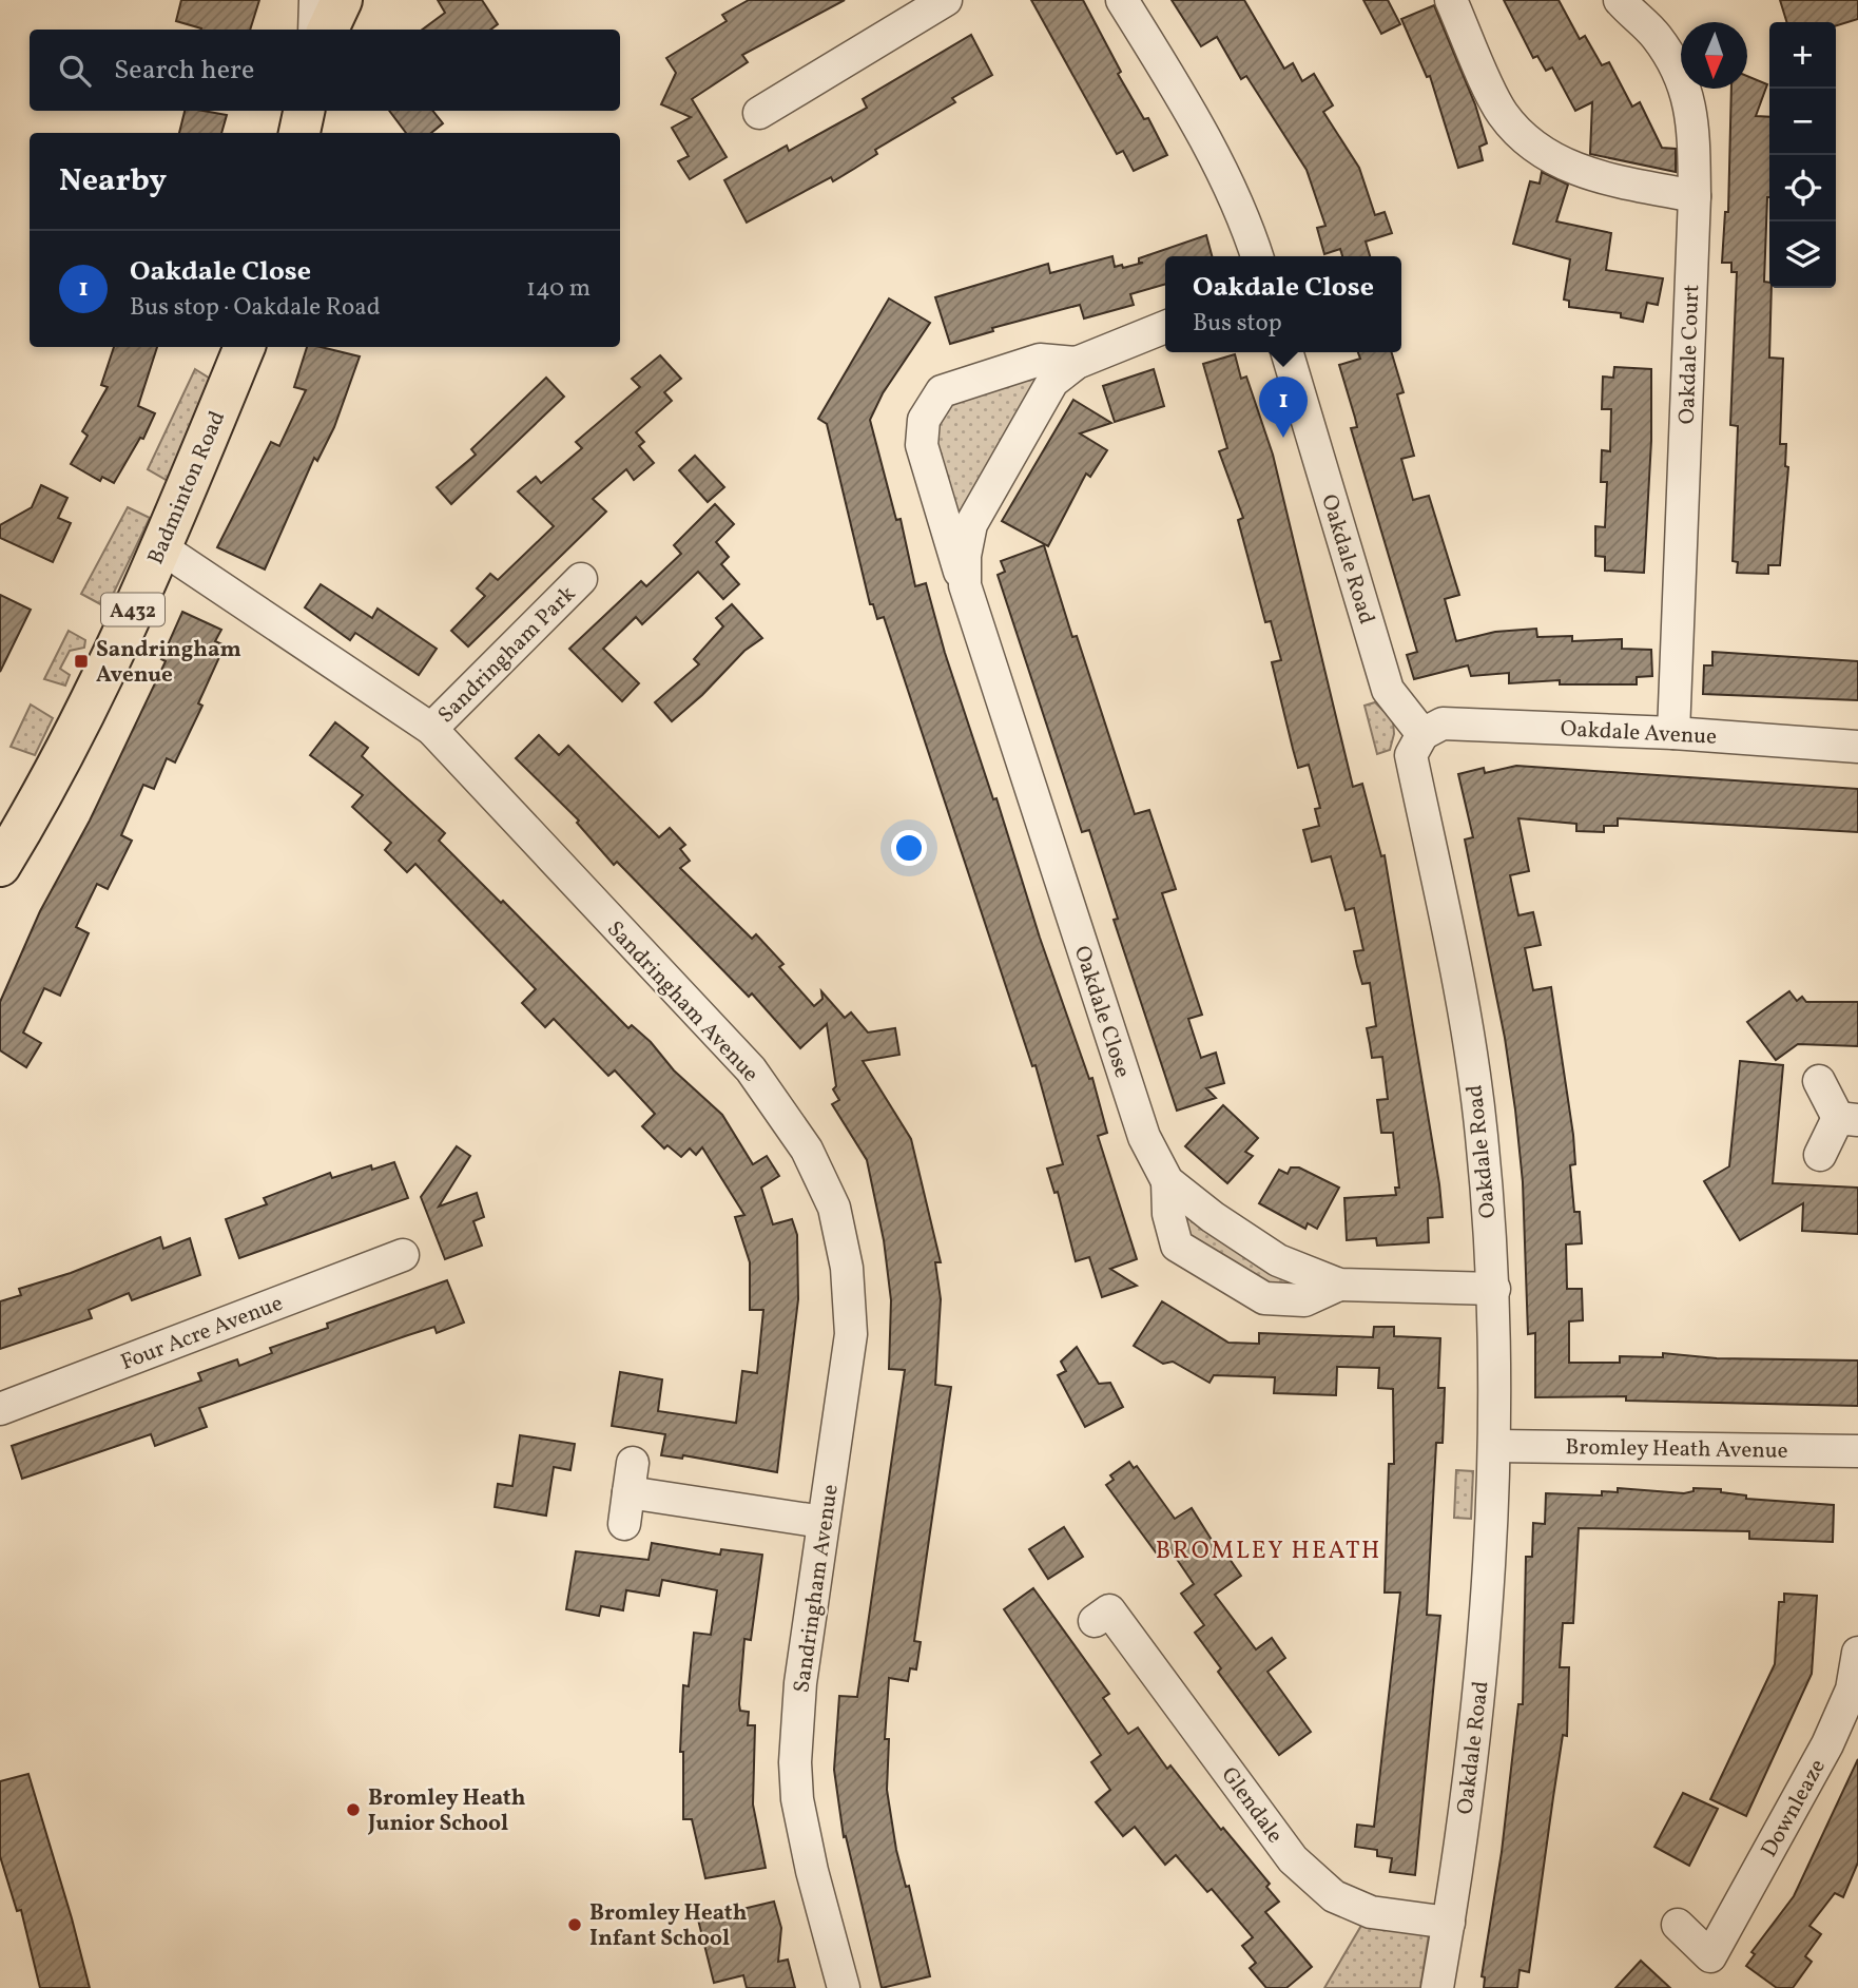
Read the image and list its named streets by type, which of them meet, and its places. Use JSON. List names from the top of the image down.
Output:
{
  "streets": {
    "main road": ["Badminton Road", "A432"],
    "street": [
      "Oakdale Court",
      "Oakdale Road",
      "Sandringham Park",
      "Oakdale Avenue",
      "Sandringham Avenue",
      "Oakdale Close",
      "Four Acre Avenue",
      "Bromley Heath Avenue",
      "Glendale",
      "Downleaze"
    ]
  },
  "crossings": [
    ["Oakdale Court", "Oakdale Avenue"],
    ["Badminton Road", "Sandringham Avenue"],
    ["Oakdale Road", "Oakdale Avenue"],
    ["Oakdale Road", "Oakdale Close"],
    ["Oakdale Road", "Bromley Heath Avenue"],
    ["Oakdale Road", "Glendale"],
    ["Sandringham Park", "Sandringham Avenue"]
  ],
  "districts": ["BROMLEY HEATH"],
  "places": {
    "transit": ["Sandringham Avenue"],
    "other": ["Bromley Heath Junior School", "Bromley Heath Infant School"]
  },
  "north": "bottom",
  "page": {
    "map_buttons": ["+", "−"],
    "search": "Search here",
    "heading": "Nearby",
    "list": [
      {
        "mark": "1",
        "name": "Oakdale Close",
        "note": "Bus stop · Oakdale Road",
        "value": "140 m"
      }
    ],
    "popup": ["Oakdale Close", "Bus stop"],
    "pins": "1"
  }
}
